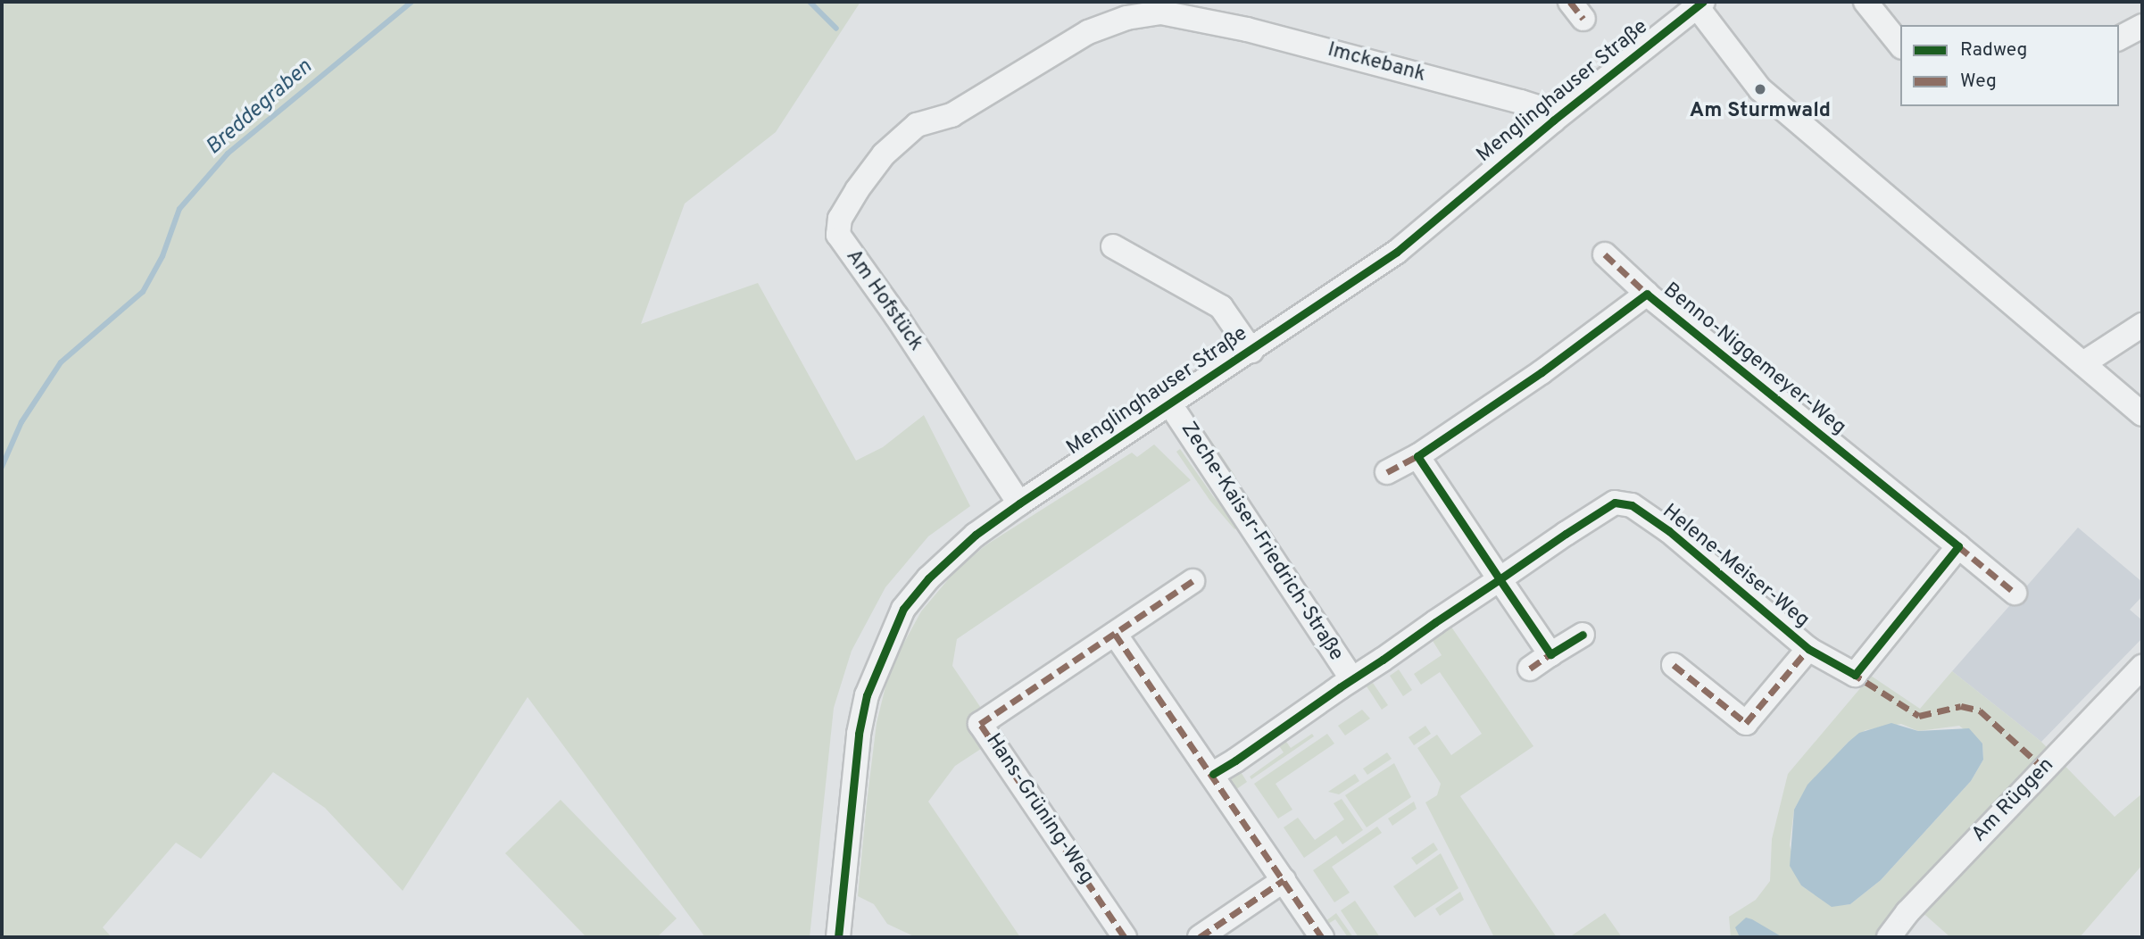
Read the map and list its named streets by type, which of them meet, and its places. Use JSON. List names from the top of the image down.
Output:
{
  "streets": {
    "street": [
      "Imckebank",
      "Menglinghauser Straße",
      "Am Hofstück",
      "Benno-Niggemeyer-Weg",
      "Zeche-Kaiser-Friedrich-Straße",
      "Helene-Meiser-Weg",
      "Am Rüggen",
      "Hans-Grüning-Weg"
    ]
  },
  "crossings": [
    ["Imckebank", "Menglinghauser Straße"],
    ["Imckebank", "Am Hofstück"],
    ["Menglinghauser Straße", "Am Hofstück"],
    ["Menglinghauser Straße", "Zeche-Kaiser-Friedrich-Straße"],
    ["Benno-Niggemeyer-Weg", "Helene-Meiser-Weg"],
    ["Zeche-Kaiser-Friedrich-Straße", "Helene-Meiser-Weg"]
  ],
  "water": ["Breddegraben"],
  "places": ["Am Sturmwald"],
  "legend": ["Radweg", "Weg"]
}
